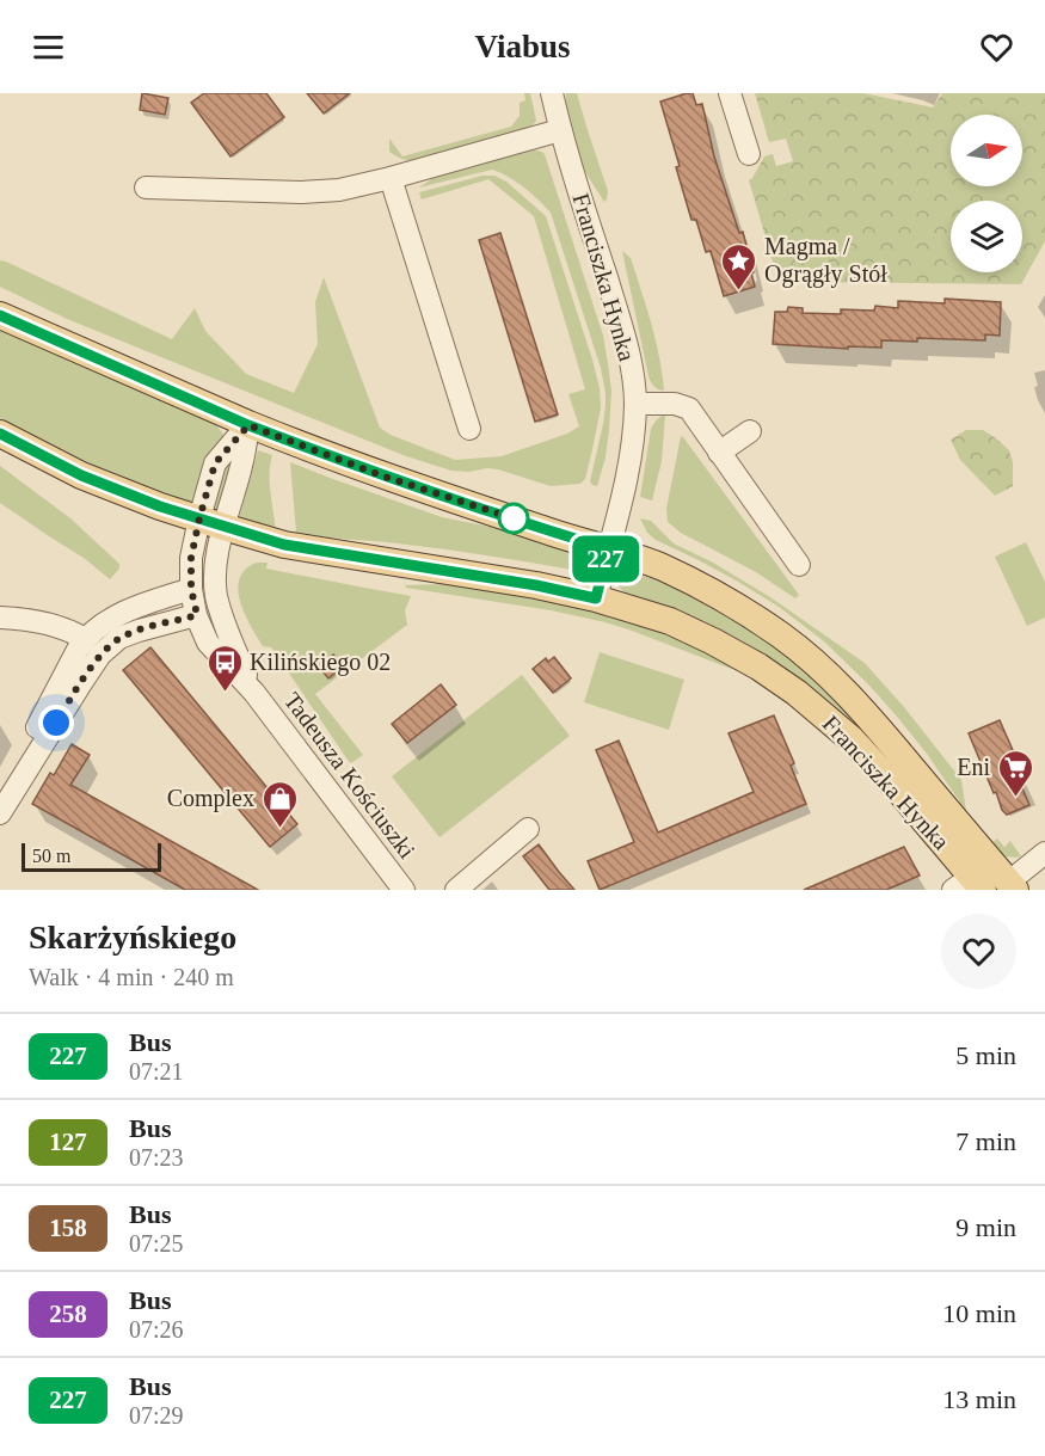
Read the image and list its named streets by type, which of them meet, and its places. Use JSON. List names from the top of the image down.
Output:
{
  "streets": {
    "main road": ["Franciszka Hynka"],
    "street": ["Tadeusza Kościuszki"]
  },
  "places": {
    "place": ["Magma / Ogrągły Stół"],
    "bus stop": ["Kilińskiego 02"],
    "supermarket": ["Eni"],
    "shop": ["Complex"]
  },
  "lines": ["bus line 227"],
  "scale_bar": "50 m",
  "north": "right",
  "page": {
    "header": "Viabus",
    "on_map": "227",
    "scale": "50 m",
    "heading": ["Skarżyńskiego", "Walk · 4 min · 240 m"],
    "list": [
      {
        "mark": "227",
        "name": "Bus",
        "note": "07:21",
        "value": "5 min"
      },
      {
        "mark": "127",
        "name": "Bus",
        "note": "07:23",
        "value": "7 min"
      },
      {
        "mark": "158",
        "name": "Bus",
        "note": "07:25",
        "value": "9 min"
      },
      {
        "mark": "258",
        "name": "Bus",
        "note": "07:26",
        "value": "10 min"
      },
      {
        "mark": "227",
        "name": "Bus",
        "note": "07:29",
        "value": "13 min"
      }
    ]
  }
}
